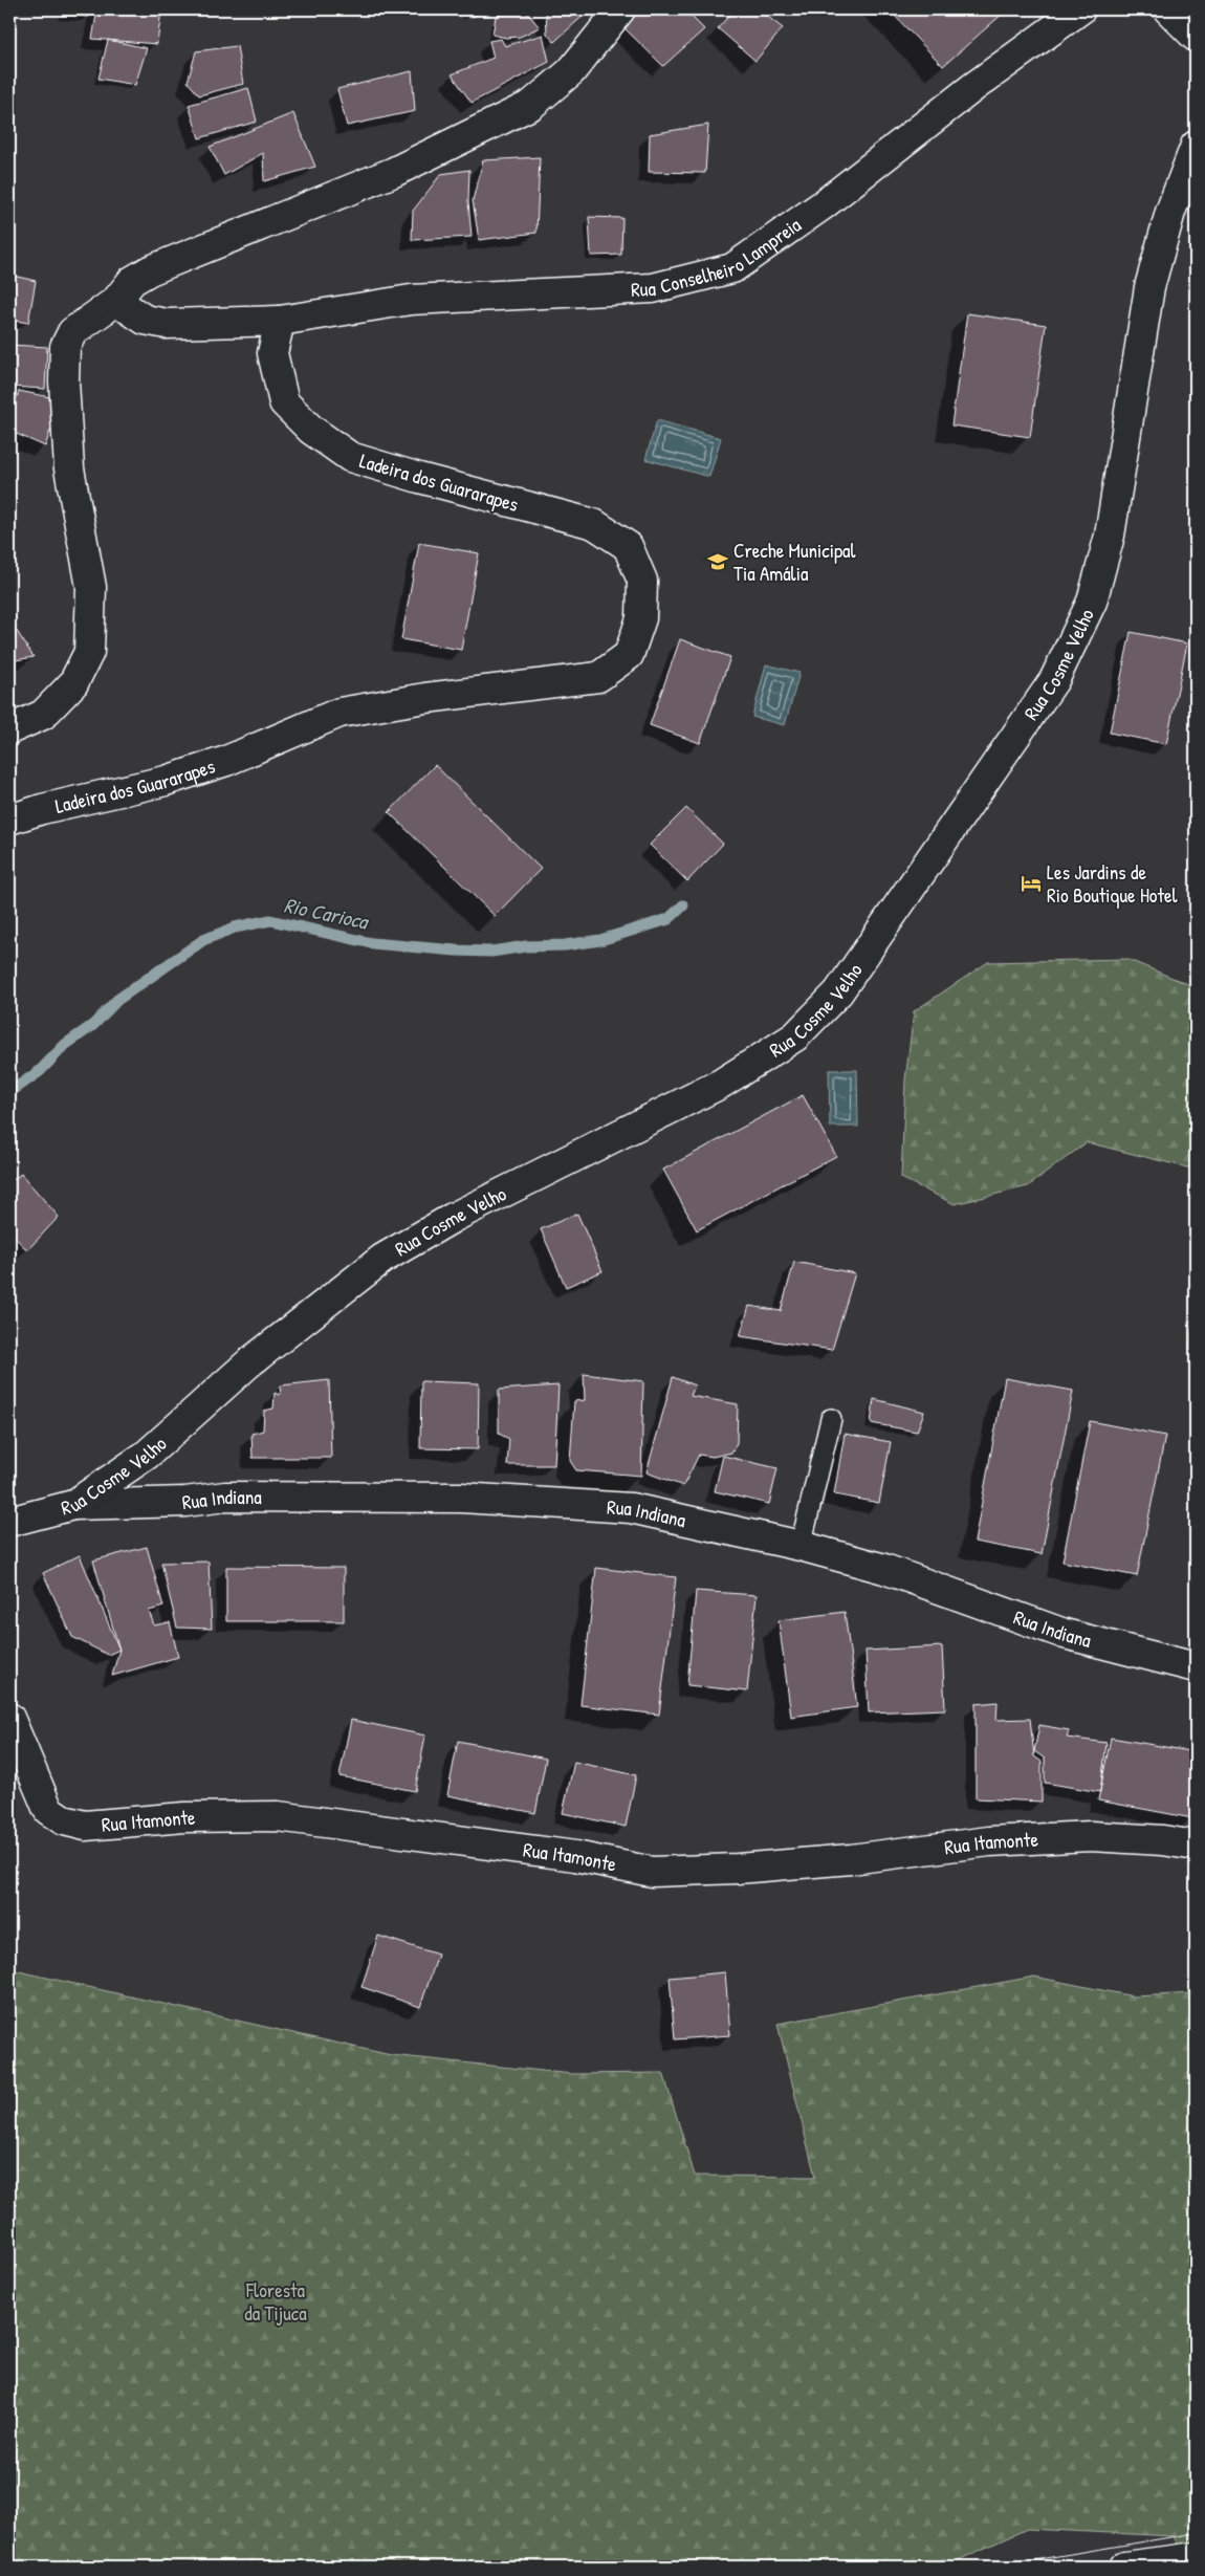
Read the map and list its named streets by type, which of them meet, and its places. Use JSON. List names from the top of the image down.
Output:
{
  "streets": {
    "street": [
      "Rua Conselheiro Lampreia",
      "Ladeira dos Guararapes",
      "Rua Cosme Velho",
      "Rua Indiana",
      "Rua Itamonte"
    ]
  },
  "crossings": [
    ["Rua Conselheiro Lampreia", "Ladeira dos Guararapes"],
    ["Rua Cosme Velho", "Rua Indiana"]
  ],
  "water": ["Rio Carioca"],
  "parks": ["Floresta da Tijuca"],
  "places": {
    "school or university": ["Creche Municipal Tia Amália"],
    "hotel": ["Les Jardins de Rio Boutique Hotel"]
  }
}
